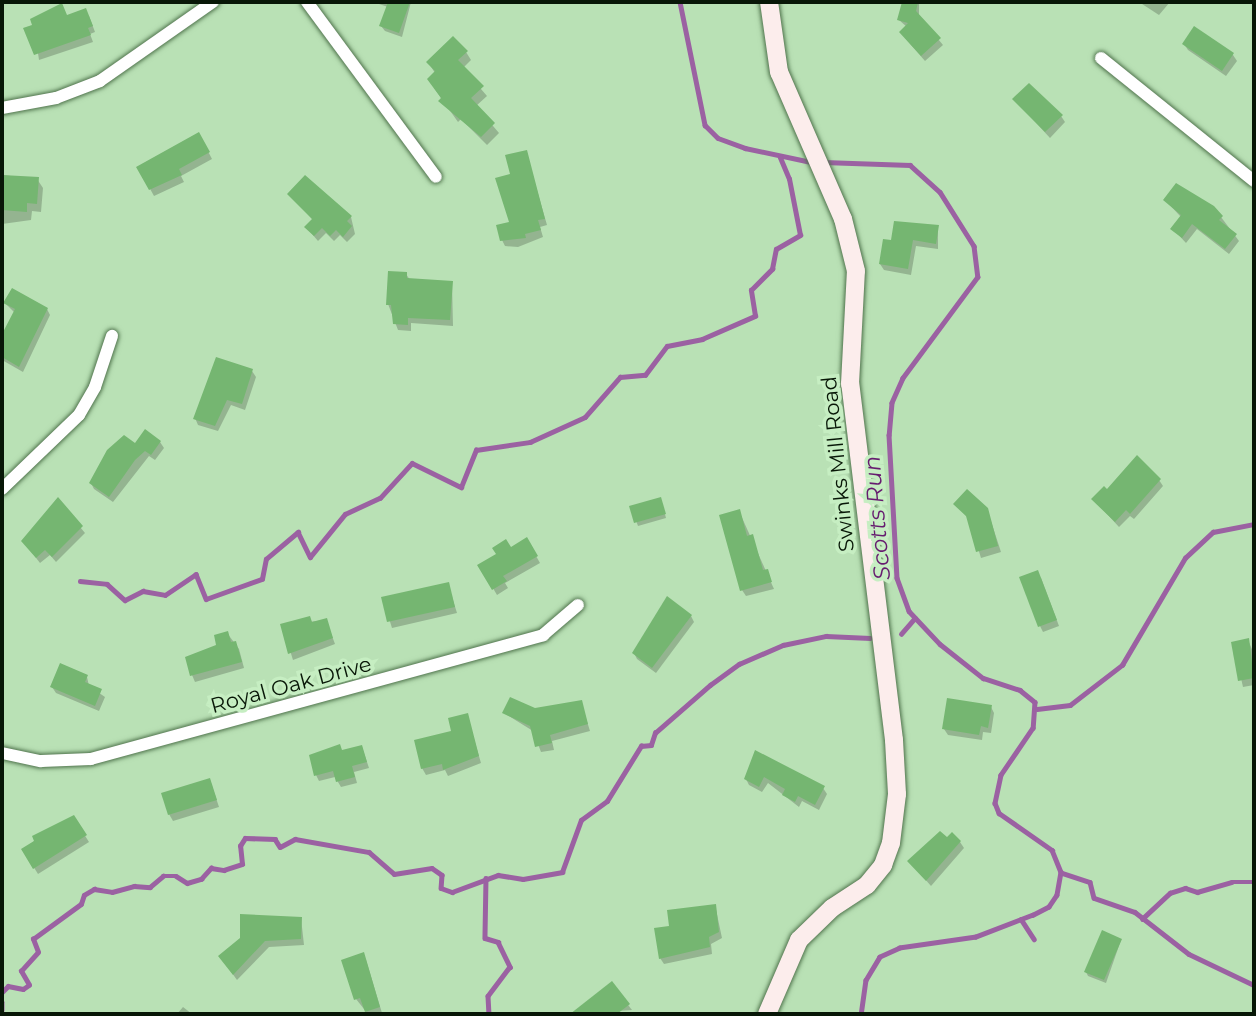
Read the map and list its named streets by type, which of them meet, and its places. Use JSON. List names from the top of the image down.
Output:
{
  "streets": {
    "street": ["Swinks Mill Road", "Royal Oak Drive"]
  },
  "water": ["Scotts Run"]
}
